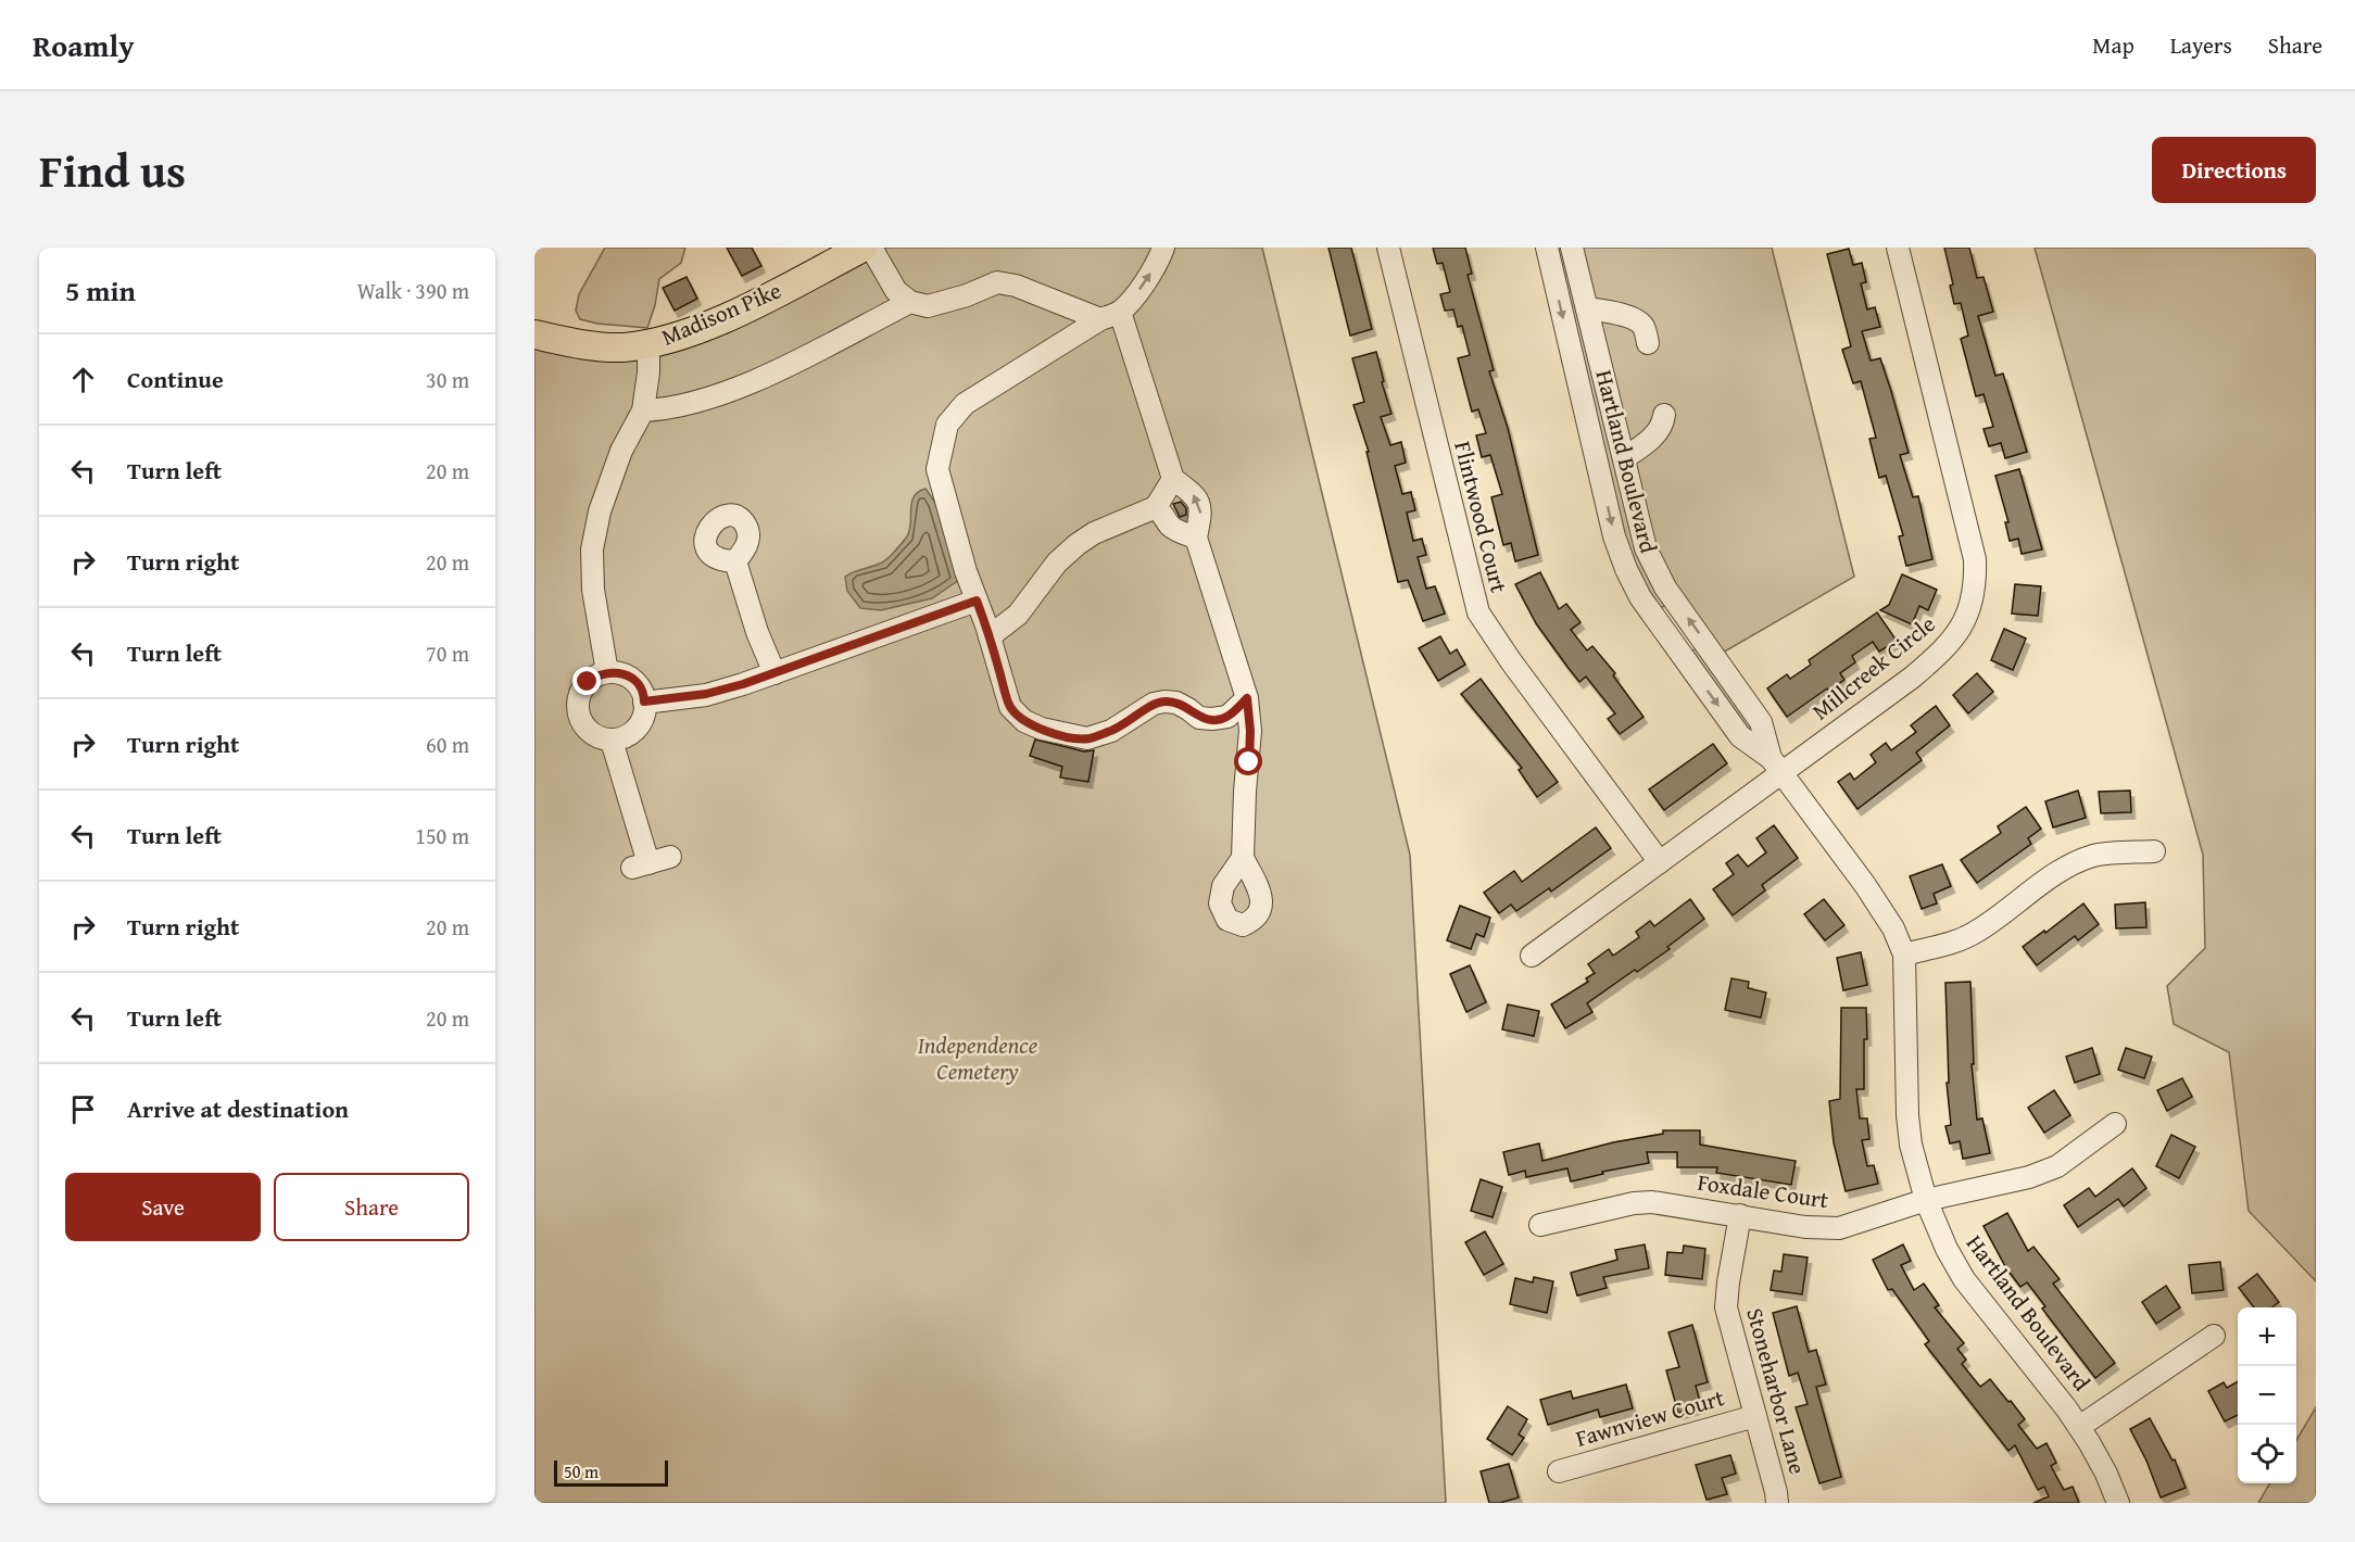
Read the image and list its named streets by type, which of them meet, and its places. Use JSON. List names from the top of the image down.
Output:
{
  "streets": {
    "main road": ["Madison Pike"],
    "street": [
      "Hartland Boulevard",
      "Flintwood Court",
      "Millcreek Circle",
      "Foxdale Court",
      "Stoneharbor Lane",
      "Fawnview Court"
    ]
  },
  "crossings": [
    ["Hartland Boulevard", "Millcreek Circle"],
    ["Hartland Boulevard", "Foxdale Court"],
    ["Flintwood Court", "Millcreek Circle"],
    ["Foxdale Court", "Stoneharbor Lane"],
    ["Stoneharbor Lane", "Fawnview Court"]
  ],
  "parks": ["Independence Cemetery"],
  "scale_bar": "50 m",
  "page": {
    "header": "Roamly",
    "nav": ["Map", "Layers", "Share"],
    "title": "Find us",
    "buttons": [
      "Directions",
      ["Save", "Share"]
    ],
    "heading": ["5 min", "Walk · 390 m"],
    "list": [
      ["Continue", "30 m"],
      ["Turn left", "20 m"],
      ["Turn right", "20 m"],
      ["Turn left", "70 m"],
      ["Turn right", "60 m"],
      ["Turn left", "150 m"],
      ["Turn right", "20 m"],
      ["Turn left", "20 m"],
      "Arrive at destination"
    ],
    "map_buttons": ["+", "−"],
    "scale": "50 m"
  }
}
